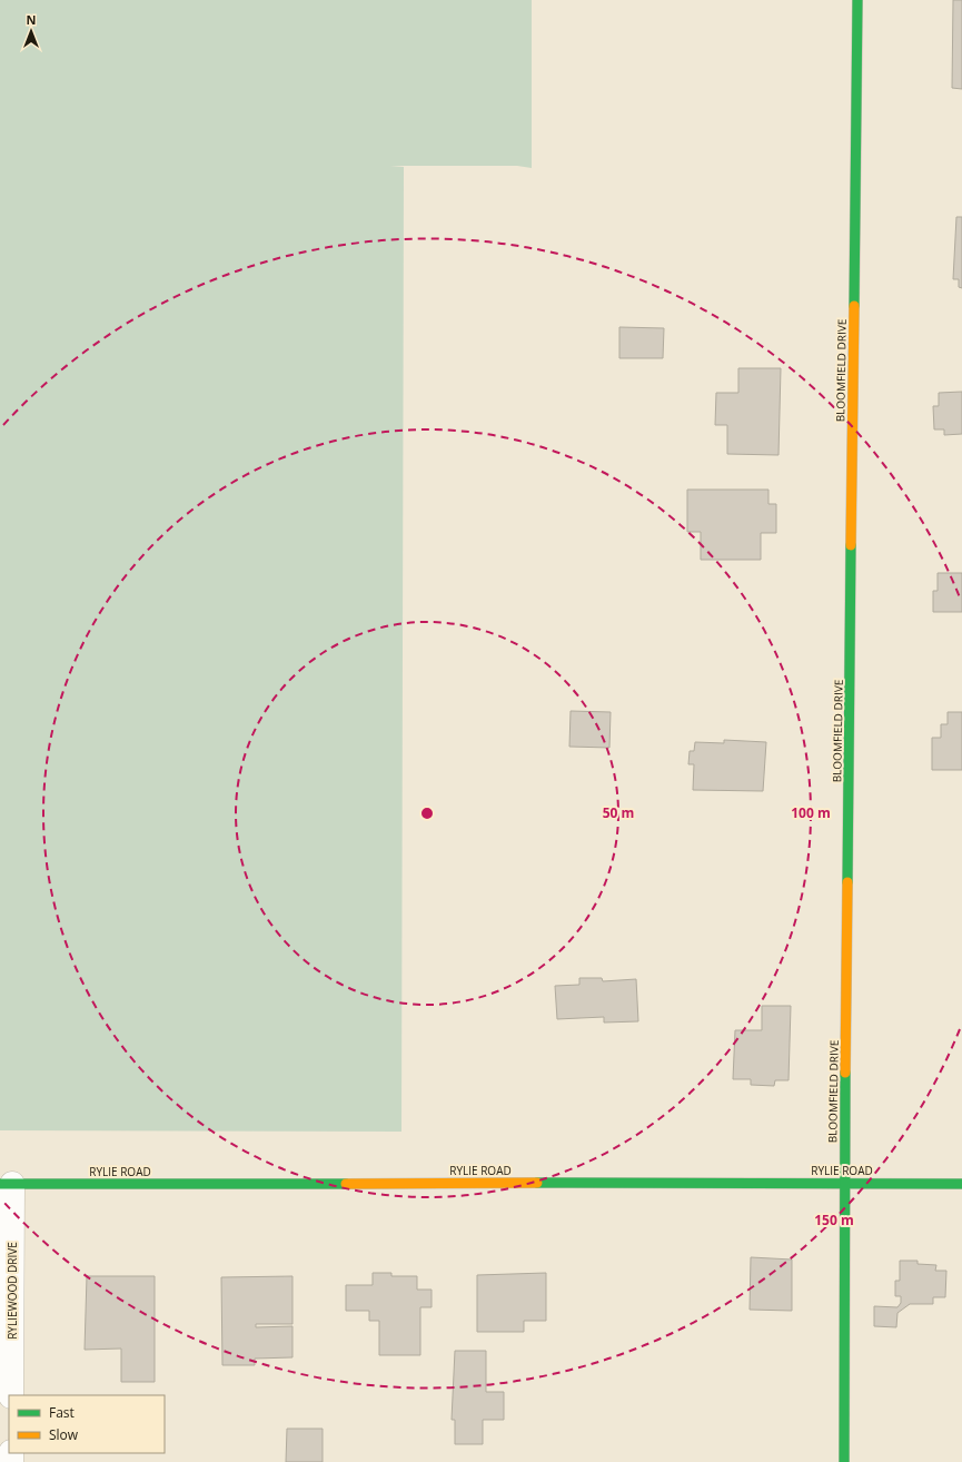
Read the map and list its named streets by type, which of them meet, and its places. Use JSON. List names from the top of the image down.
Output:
{
  "streets": {
    "street": ["BLOOMFIELD DRIVE", "RYLIE ROAD", "RYLIEWOOD DRIVE"]
  },
  "crossings": [
    ["BLOOMFIELD DRIVE", "RYLIE ROAD"],
    ["RYLIE ROAD", "RYLIEWOOD DRIVE"]
  ],
  "legend": ["Fast", "Slow"],
  "north": "top",
  "rings": ["50 m", "100 m", "150 m"]
}
